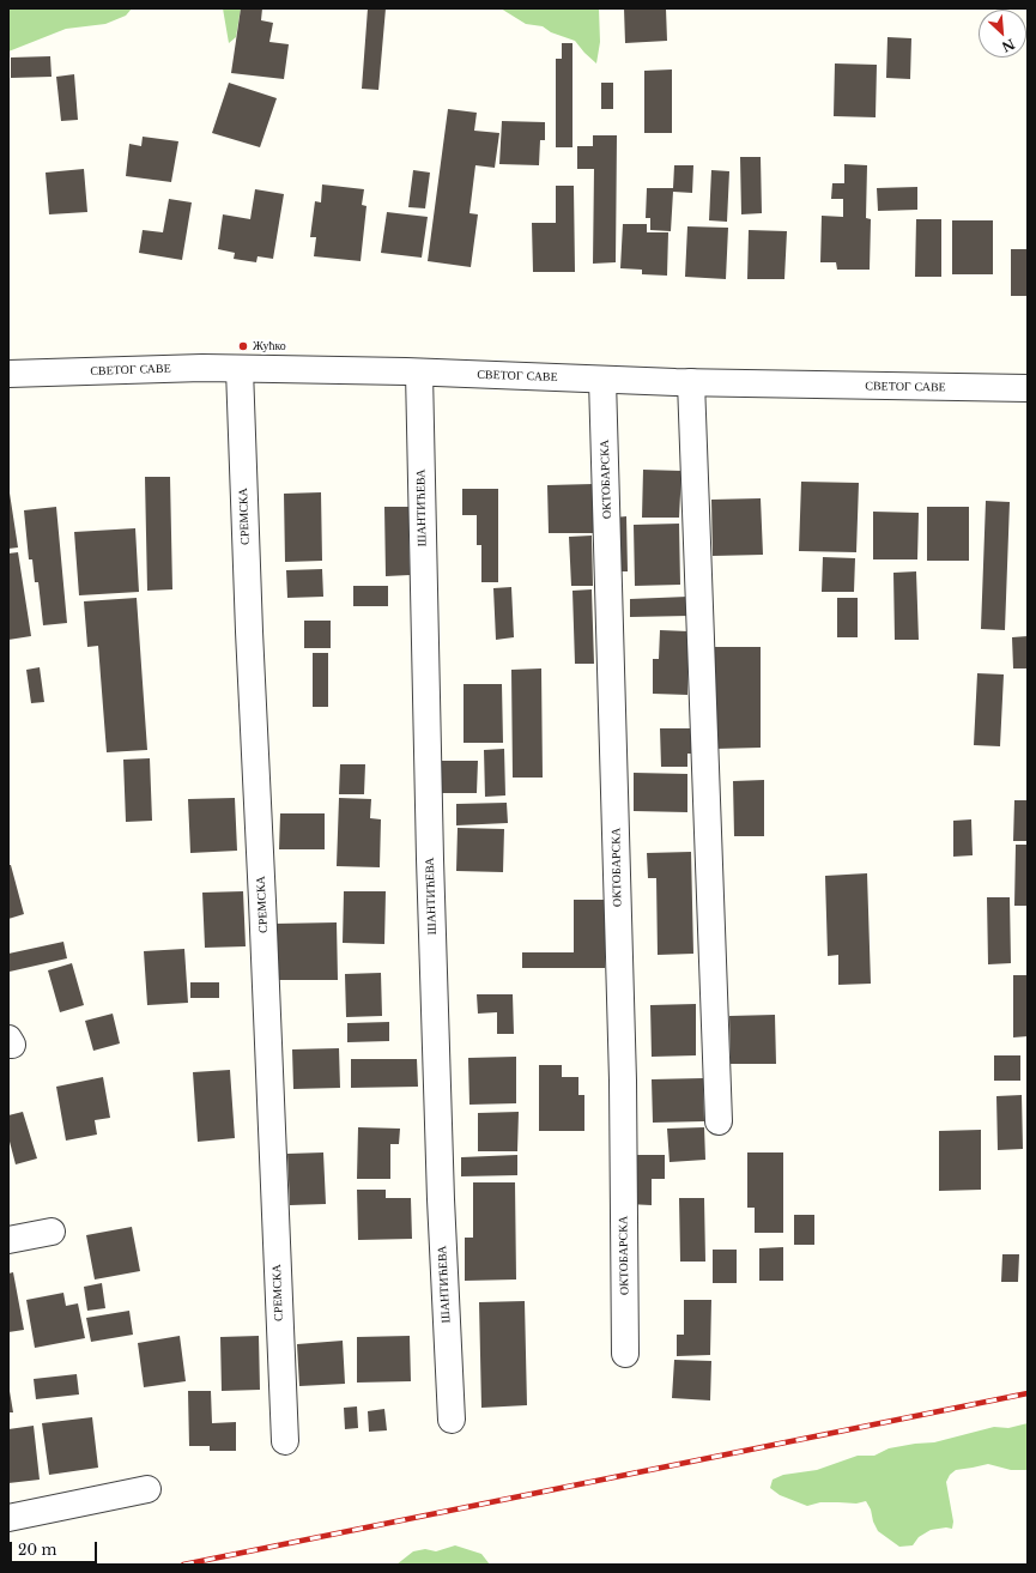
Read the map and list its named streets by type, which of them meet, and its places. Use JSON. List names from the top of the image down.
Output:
{
  "streets": {
    "street": [
      "СВЕТОГ САВЕ",
      "ОКТОБАРСКА",
      "ШАНТИЋЕВА",
      "СРЕМСКА"
    ]
  },
  "crossings": [
    ["СВЕТОГ САВЕ", "ОКТОБАРСКА"],
    ["СВЕТОГ САВЕ", "ШАНТИЋЕВА"],
    ["СВЕТОГ САВЕ", "СРЕМСКА"]
  ],
  "places": ["Жућко"],
  "scale_bar": "20 m",
  "north": "bottom right"
}
